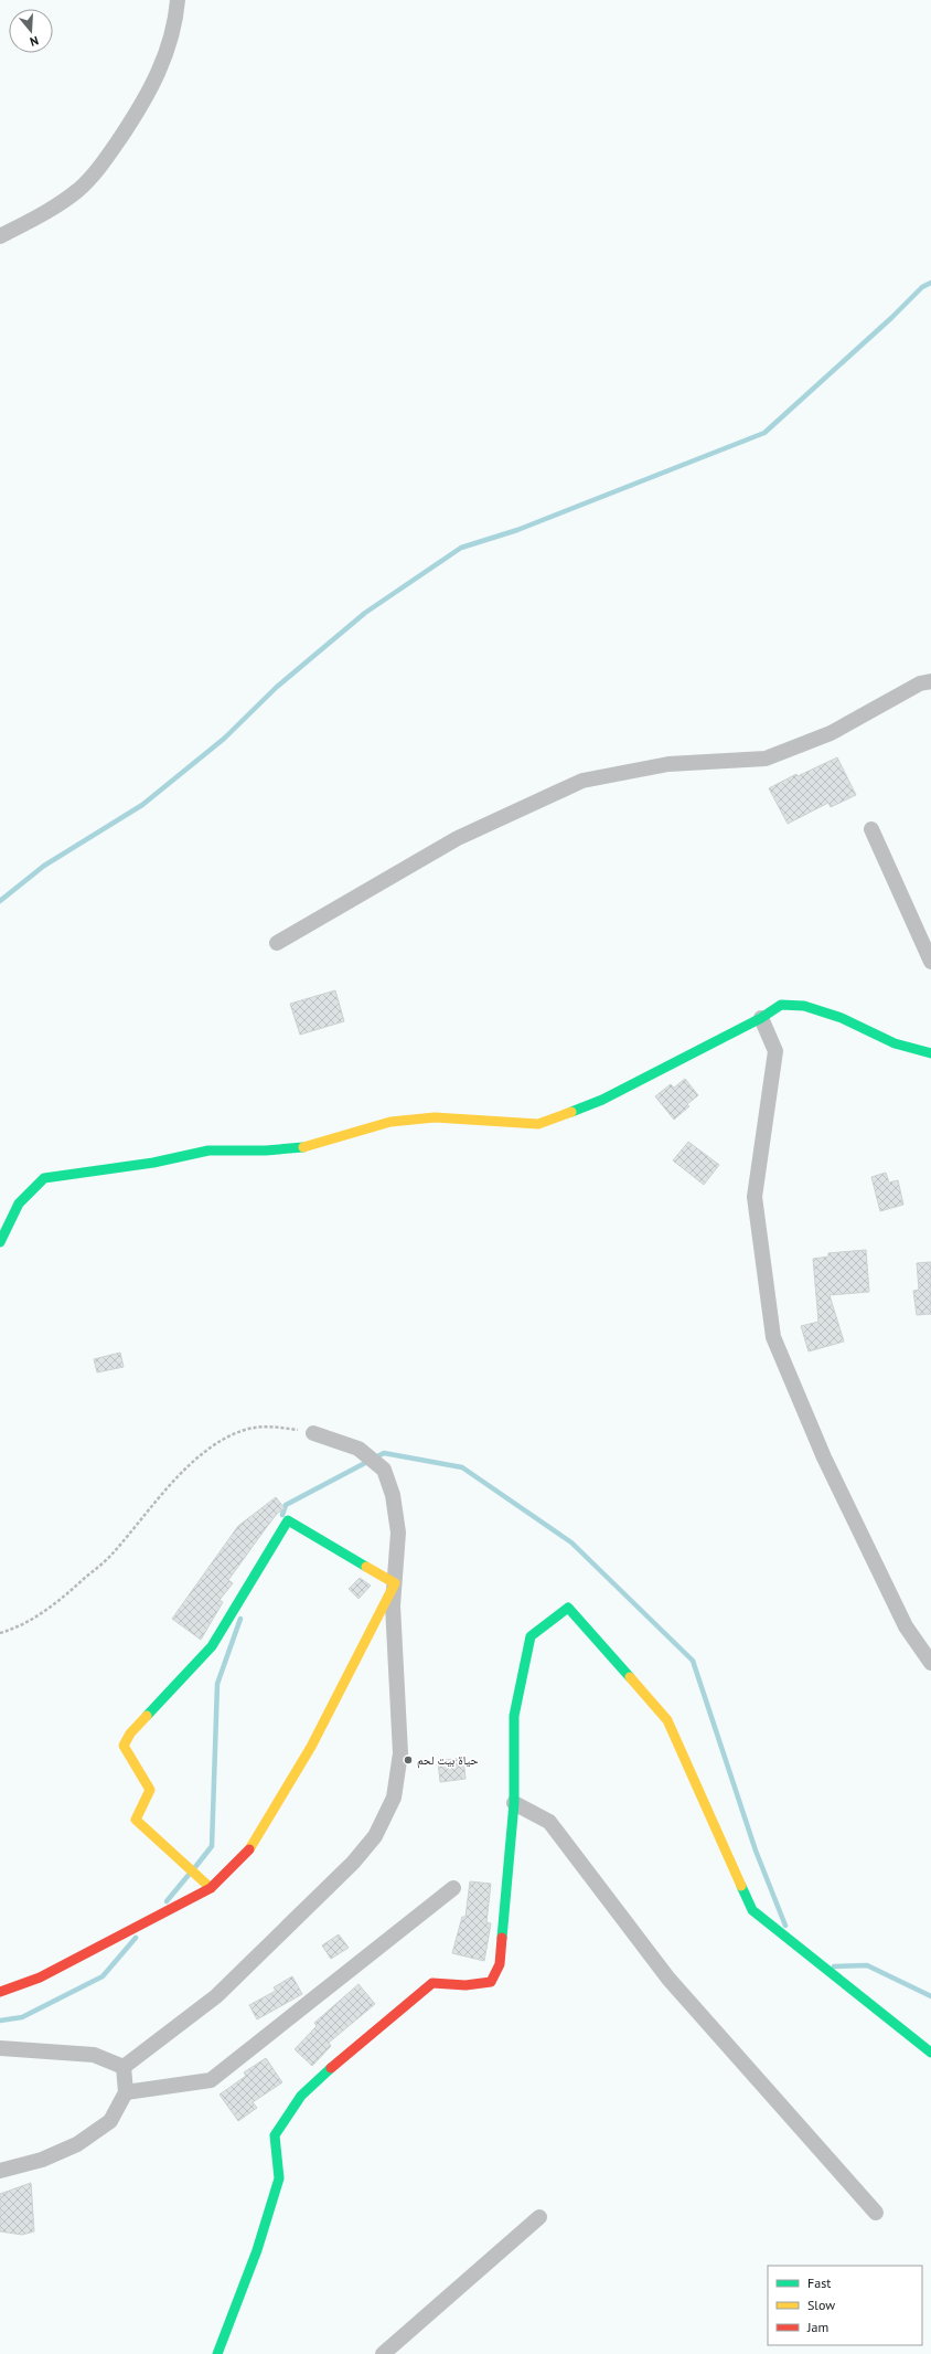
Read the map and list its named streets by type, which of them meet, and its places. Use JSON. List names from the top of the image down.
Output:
{
  "places": ["حياة بيت لحم"],
  "legend": ["Fast", "Slow", "Jam"],
  "north": "bottom"
}
